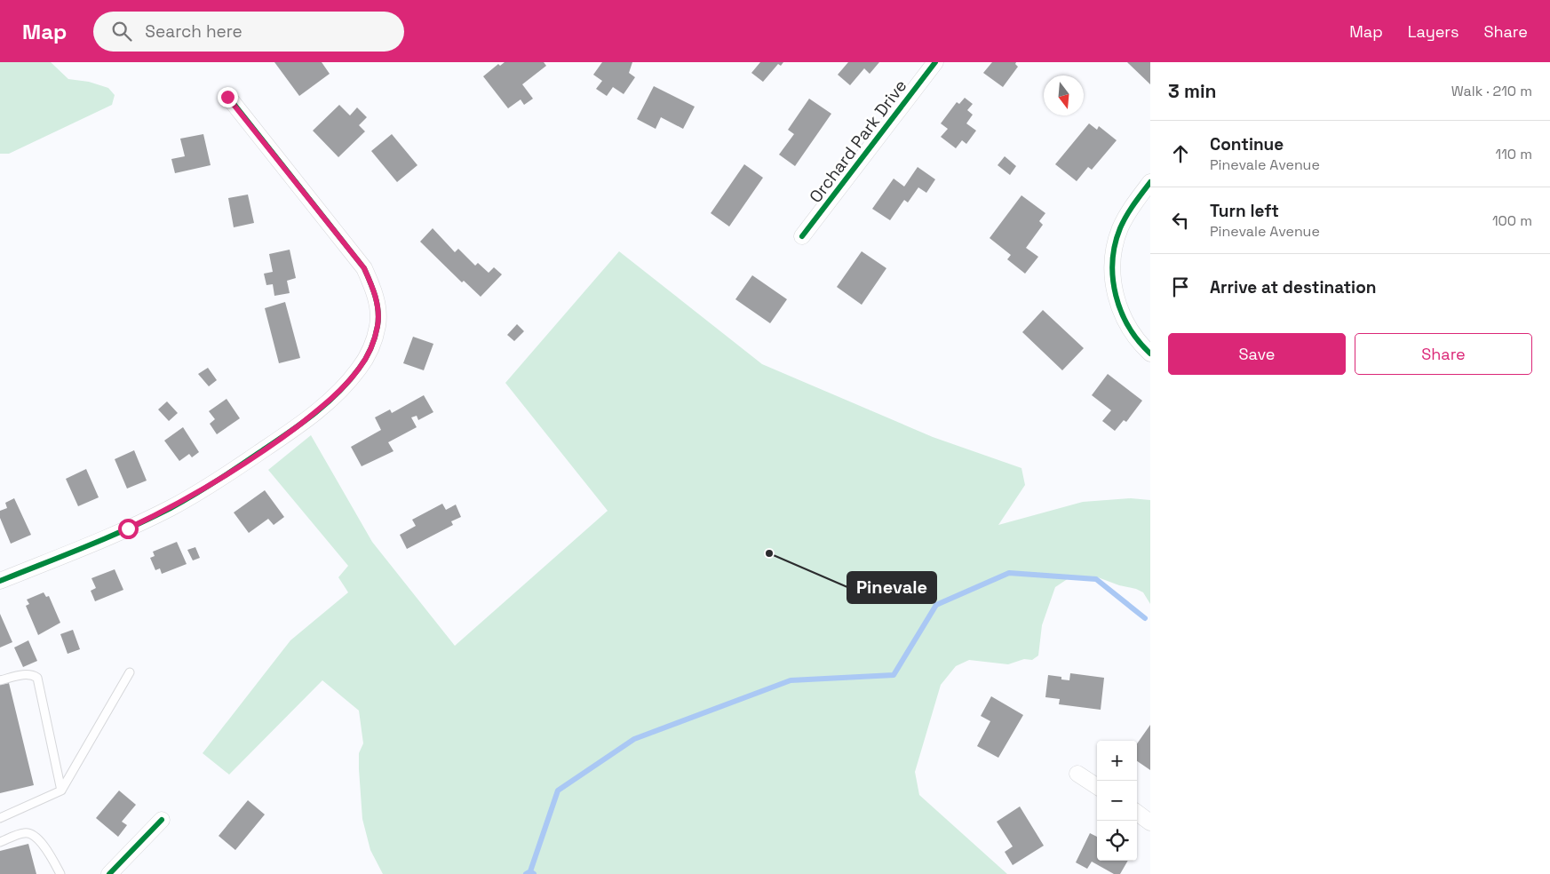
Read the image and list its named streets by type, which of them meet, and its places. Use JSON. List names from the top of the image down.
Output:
{
  "streets": {
    "street": ["Orchard Park Drive"]
  },
  "places": ["Pinevale"],
  "north": "bottom",
  "page": {
    "header": "Map",
    "search": "Search here",
    "nav": ["Map", "Layers", "Share"],
    "heading": ["3 min", "Walk · 210 m"],
    "list": [
      ["Continue", "Pinevale Avenue", "110 m"],
      ["Turn left", "Pinevale Avenue", "100 m"],
      "Arrive at destination"
    ],
    "buttons": ["Save", "Share"],
    "map_buttons": ["+", "−"]
  }
}
